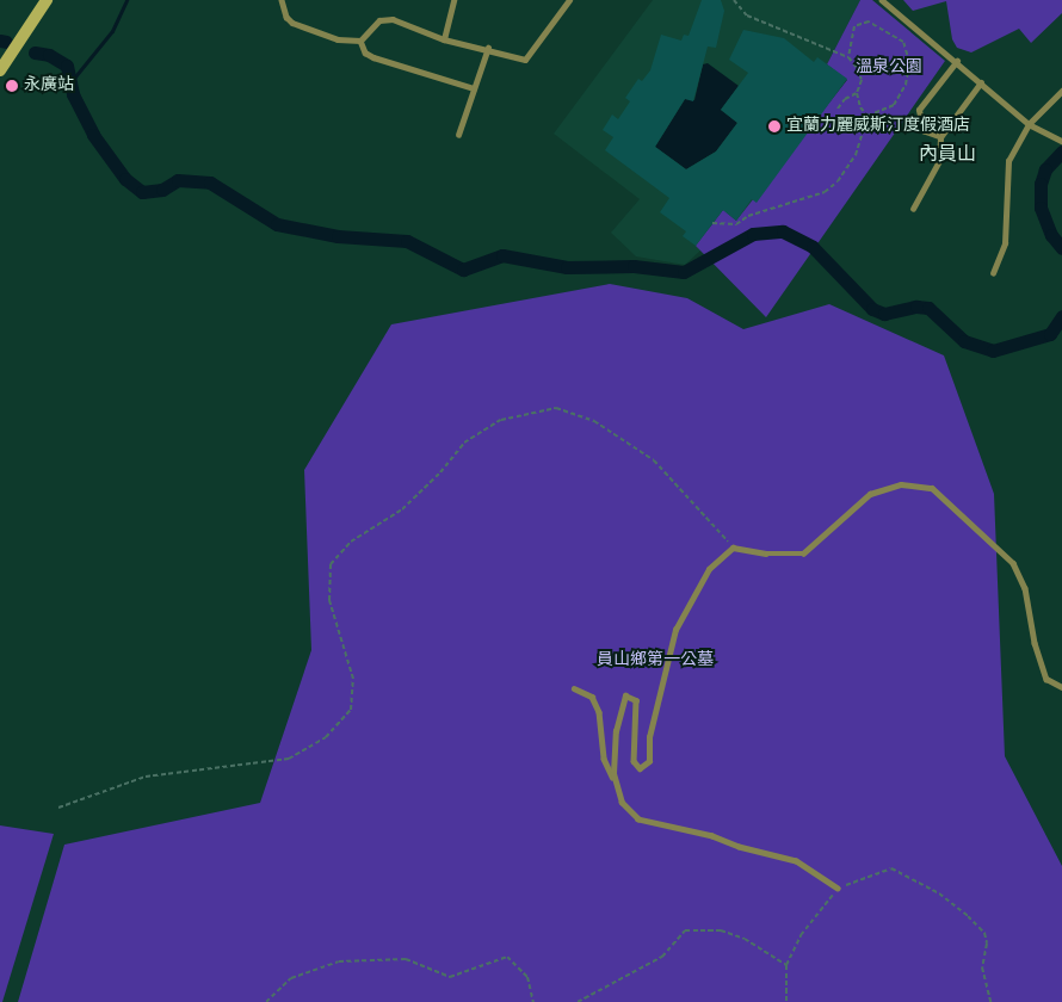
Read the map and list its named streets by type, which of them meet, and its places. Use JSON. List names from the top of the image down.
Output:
{
  "districts": ["內員山"],
  "parks": ["溫泉公園", "員山鄉第一公墓"],
  "places": ["永廣站", "宜蘭力麗威斯汀度假酒店"]
}
